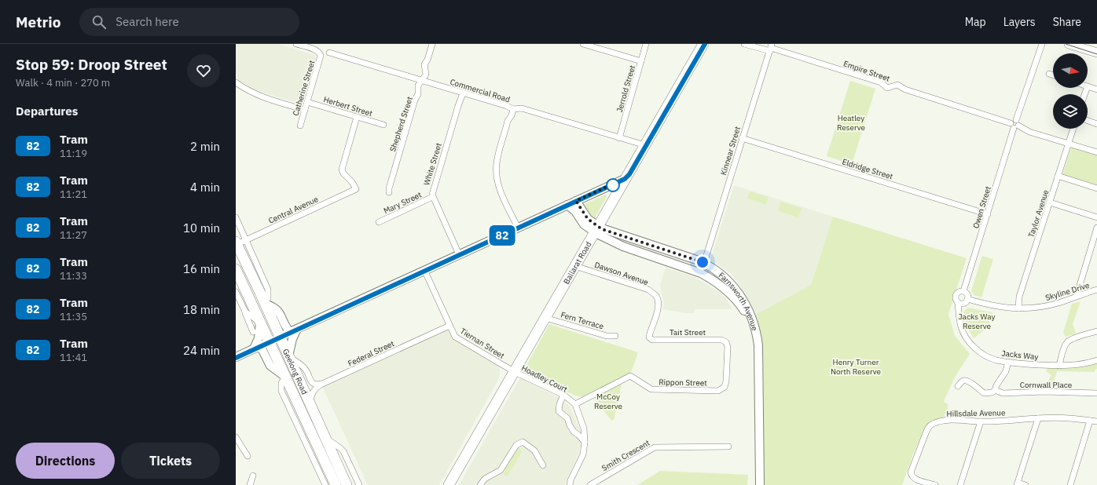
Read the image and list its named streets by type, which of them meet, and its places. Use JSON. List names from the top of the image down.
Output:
{
  "streets": {
    "highway": ["Ballarat Road", "Geelong Road"],
    "street": [
      "Empire Street",
      "Catherine Street",
      "Jerrold Street",
      "Commercial Road",
      "Herbert Street",
      "Shepherd Street",
      "Kinnear Street",
      "White Street",
      "Eldridge Street",
      "Mary Street",
      "Owen Street",
      "Central Avenue",
      "Taylor Avenue",
      "Dawson Avenue",
      "Skyline Drive",
      "Farnsworth Avenue",
      "Fern Terrace",
      "Tait Street",
      "Tiernan Street",
      "Federal Street",
      "Jacks Way",
      "Hoadley Court",
      "Rippon Street",
      "Cornwall Place",
      "Hillsdale Avenue",
      "Smith Crescent"
    ]
  },
  "crossings": [
    ["Empire Street", "Kinnear Street"],
    ["Empire Street", "Owen Street"],
    ["Catherine Street", "Herbert Street"],
    ["Jerrold Street", "Commercial Road"],
    ["Commercial Road", "Shepherd Street"],
    ["Commercial Road", "White Street"],
    ["Commercial Road", "Ballarat Road"],
    ["Herbert Street", "Central Avenue"],
    ["Kinnear Street", "Eldridge Street"],
    ["Kinnear Street", "Farnsworth Avenue"],
    ["White Street", "Mary Street"],
    ["Eldridge Street", "Owen Street"],
    ["Owen Street", "Skyline Drive"],
    ["Owen Street", "Jacks Way"],
    ["Central Avenue", "Geelong Road"],
    ["Taylor Avenue", "Skyline Drive"],
    ["Ballarat Road", "Dawson Avenue"],
    ["Ballarat Road", "Farnsworth Avenue"],
    ["Ballarat Road", "Fern Terrace"],
    ["Ballarat Road", "Tiernan Street"],
    ["Ballarat Road", "Hoadley Court"],
    ["Dawson Avenue", "Tait Street"],
    ["Skyline Drive", "Jacks Way"],
    ["Tait Street", "Rippon Street"],
    ["Tiernan Street", "Federal Street"],
    ["Tiernan Street", "Hoadley Court"],
    ["Federal Street", "Geelong Road"],
    ["Hoadley Court", "Rippon Street"]
  ],
  "parks": [
    "Heatley Reserve",
    "Jacks Way Reserve",
    "Henry Turner North Reserve",
    "McCoy Reserve"
  ],
  "lines": ["tram line 82"],
  "north": "right",
  "page": {
    "header": "Metrio",
    "search": "Search here",
    "nav": ["Map", "Layers", "Share"],
    "heading": [
      ["Stop 59: Droop Street", "Walk · 4 min · 270 m"],
      "Departures"
    ],
    "on_map": "82",
    "list": [
      {
        "mark": "82",
        "name": "Tram",
        "note": "11:19",
        "value": "2 min"
      },
      {
        "mark": "82",
        "name": "Tram",
        "note": "11:21",
        "value": "4 min"
      },
      {
        "mark": "82",
        "name": "Tram",
        "note": "11:27",
        "value": "10 min"
      },
      {
        "mark": "82",
        "name": "Tram",
        "note": "11:33",
        "value": "16 min"
      },
      {
        "mark": "82",
        "name": "Tram",
        "note": "11:35",
        "value": "18 min"
      },
      {
        "mark": "82",
        "name": "Tram",
        "note": "11:41",
        "value": "24 min"
      }
    ],
    "buttons": ["Directions", "Tickets"]
  }
}
